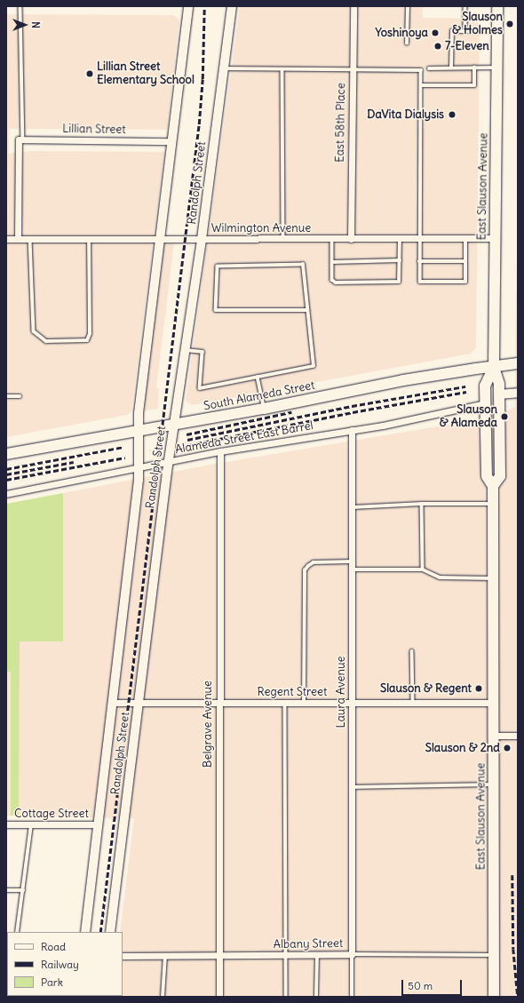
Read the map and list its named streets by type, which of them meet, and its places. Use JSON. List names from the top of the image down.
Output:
{
  "streets": {
    "main road": ["East Slauson Avenue", "South Alameda Street"],
    "street": [
      "East 58th Place",
      "Lillian Street",
      "Randolph Street",
      "Wilmington Avenue",
      "Alameda Street East Barrel",
      "Regent Street",
      "Laura Avenue",
      "Belgrave Avenue",
      "Cottage Street",
      "Albany Street"
    ]
  },
  "crossings": [
    ["East 58th Place", "Wilmington Avenue"],
    ["Lillian Street", "Randolph Street"],
    ["Randolph Street", "Wilmington Avenue"],
    ["Randolph Street", "South Alameda Street"],
    ["Randolph Street", "Alameda Street East Barrel"],
    ["Randolph Street", "Regent Street"],
    ["Randolph Street", "Cottage Street"],
    ["East Slauson Avenue", "Wilmington Avenue"],
    ["East Slauson Avenue", "South Alameda Street"],
    ["East Slauson Avenue", "Alameda Street East Barrel"],
    ["East Slauson Avenue", "Regent Street"],
    ["East Slauson Avenue", "Albany Street"],
    ["Alameda Street East Barrel", "Laura Avenue"],
    ["Alameda Street East Barrel", "Belgrave Avenue"],
    ["Regent Street", "Laura Avenue"],
    ["Regent Street", "Belgrave Avenue"],
    ["Laura Avenue", "Albany Street"],
    ["Belgrave Avenue", "Albany Street"]
  ],
  "places": [
    "Slauson & Holmes",
    "Yoshinoya",
    "7-Eleven",
    "Lillian Street Elementary School",
    "DaVita Dialysis",
    "Slauson & Alameda",
    "Slauson & Regent",
    "Slauson & 2nd"
  ],
  "legend": ["Road", "Railway", "Park"],
  "scale_bar": "50 m",
  "north": "right"
}
